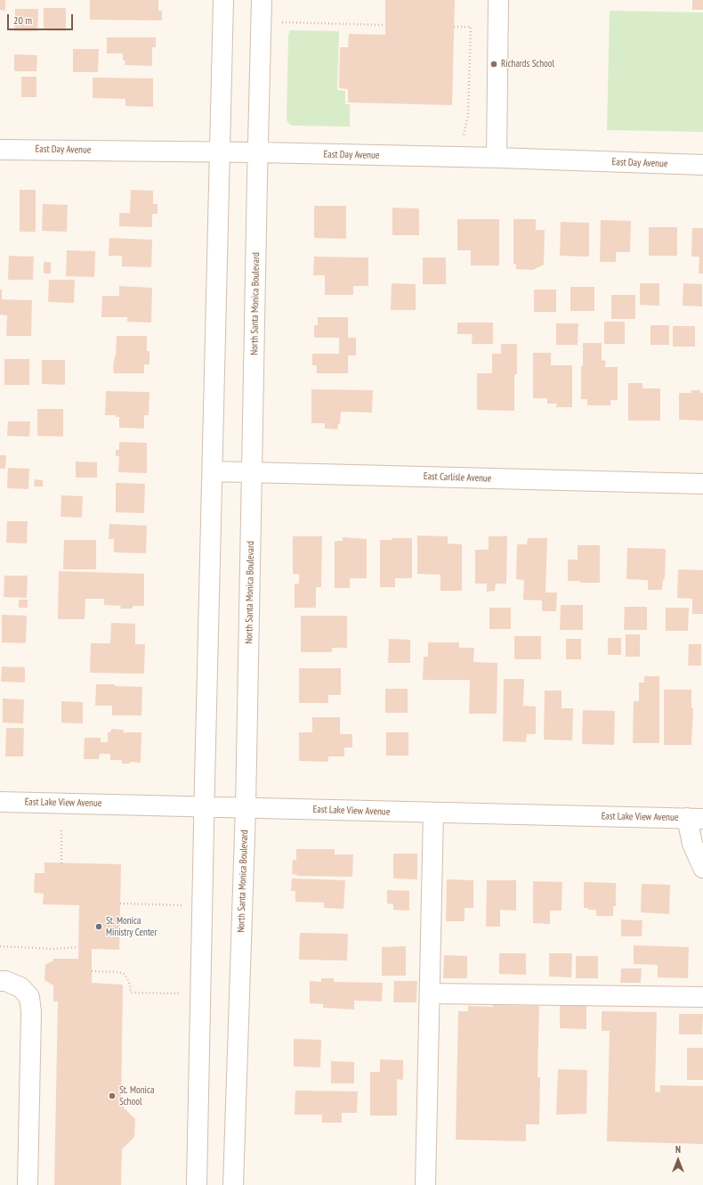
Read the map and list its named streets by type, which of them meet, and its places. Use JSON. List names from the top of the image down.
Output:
{
  "streets": {
    "street": [
      "East Day Avenue",
      "North Santa Monica Boulevard",
      "East Carlisle Avenue",
      "East Lake View Avenue"
    ]
  },
  "crossings": [
    ["East Day Avenue", "North Santa Monica Boulevard"],
    ["North Santa Monica Boulevard", "East Carlisle Avenue"],
    ["North Santa Monica Boulevard", "East Lake View Avenue"]
  ],
  "places": ["Richards School", "St. Monica Ministry Center", "St. Monica School"],
  "scale_bar": "20 m",
  "north": "top"
}
